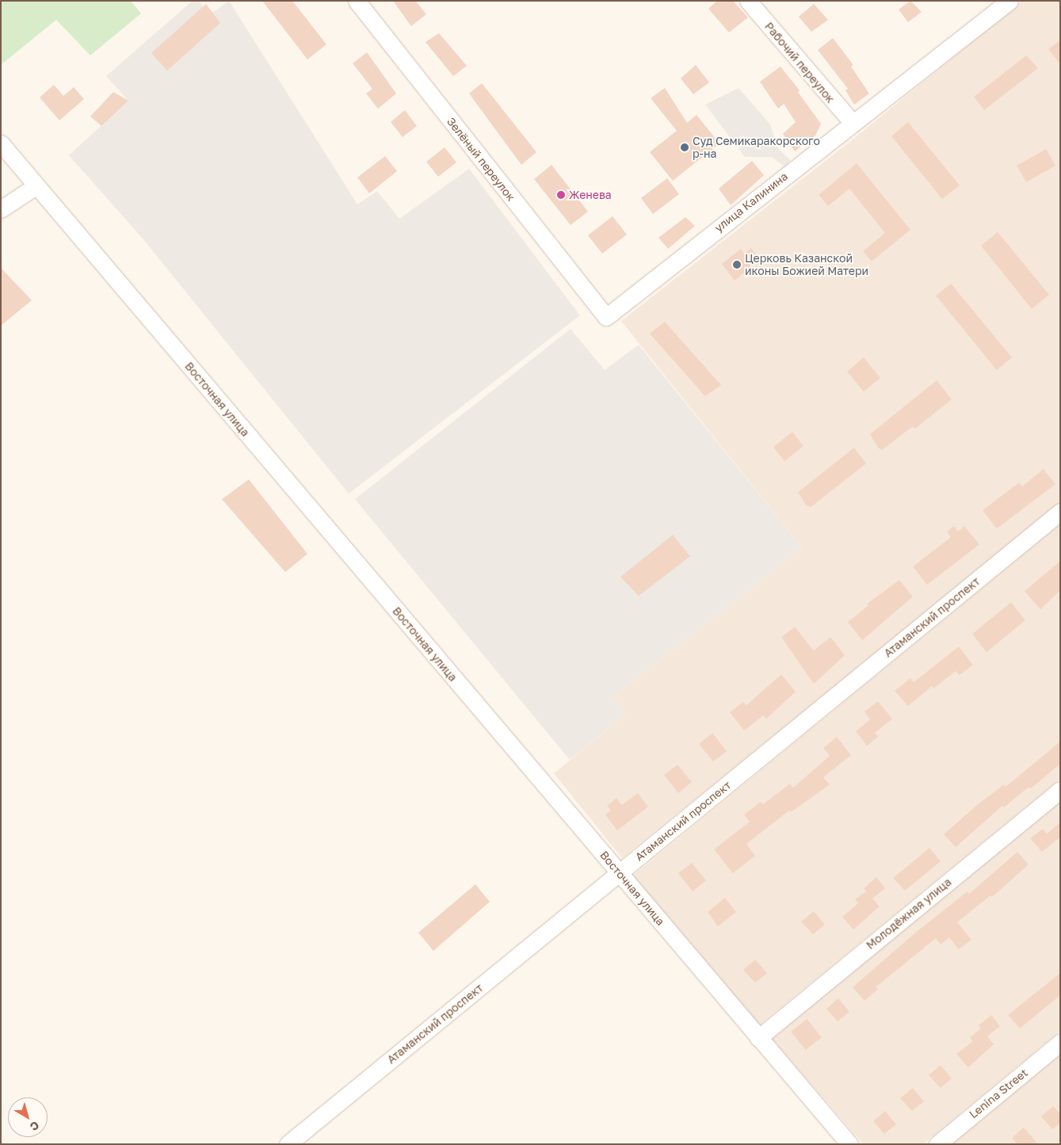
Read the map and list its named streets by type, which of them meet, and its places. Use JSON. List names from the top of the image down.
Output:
{
  "streets": {
    "street": [
      "Рабочий переулок",
      "Зелёный переулок",
      "улица Калинина",
      "Восточная улица",
      "Атаманский проспект",
      "Молодёжная улица",
      "Lenina Street"
    ]
  },
  "crossings": [
    ["Рабочий переулок", "улица Калинина"],
    ["Зелёный переулок", "улица Калинина"],
    ["Восточная улица", "Атаманский проспект"],
    ["Восточная улица", "Молодёжная улица"]
  ],
  "places": ["Суд Семикаракорского р-на", "Женева", "Церковь Казанской иконы Божией Матери"],
  "north": "bottom right"
}
